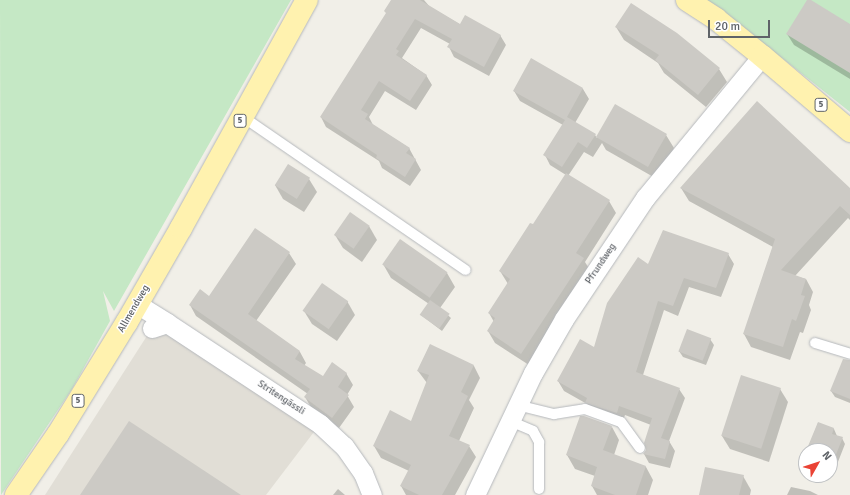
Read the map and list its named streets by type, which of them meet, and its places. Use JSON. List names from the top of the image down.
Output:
{
  "streets": {
    "main road": ["5", "Allmendweg"],
    "street": ["Pfrundweg", "Stritengässli"]
  },
  "crossings": [
    ["5", "Pfrundweg"],
    ["Allmendweg", "Stritengässli"]
  ],
  "scale_bar": "20 m",
  "north": "top right"
}
